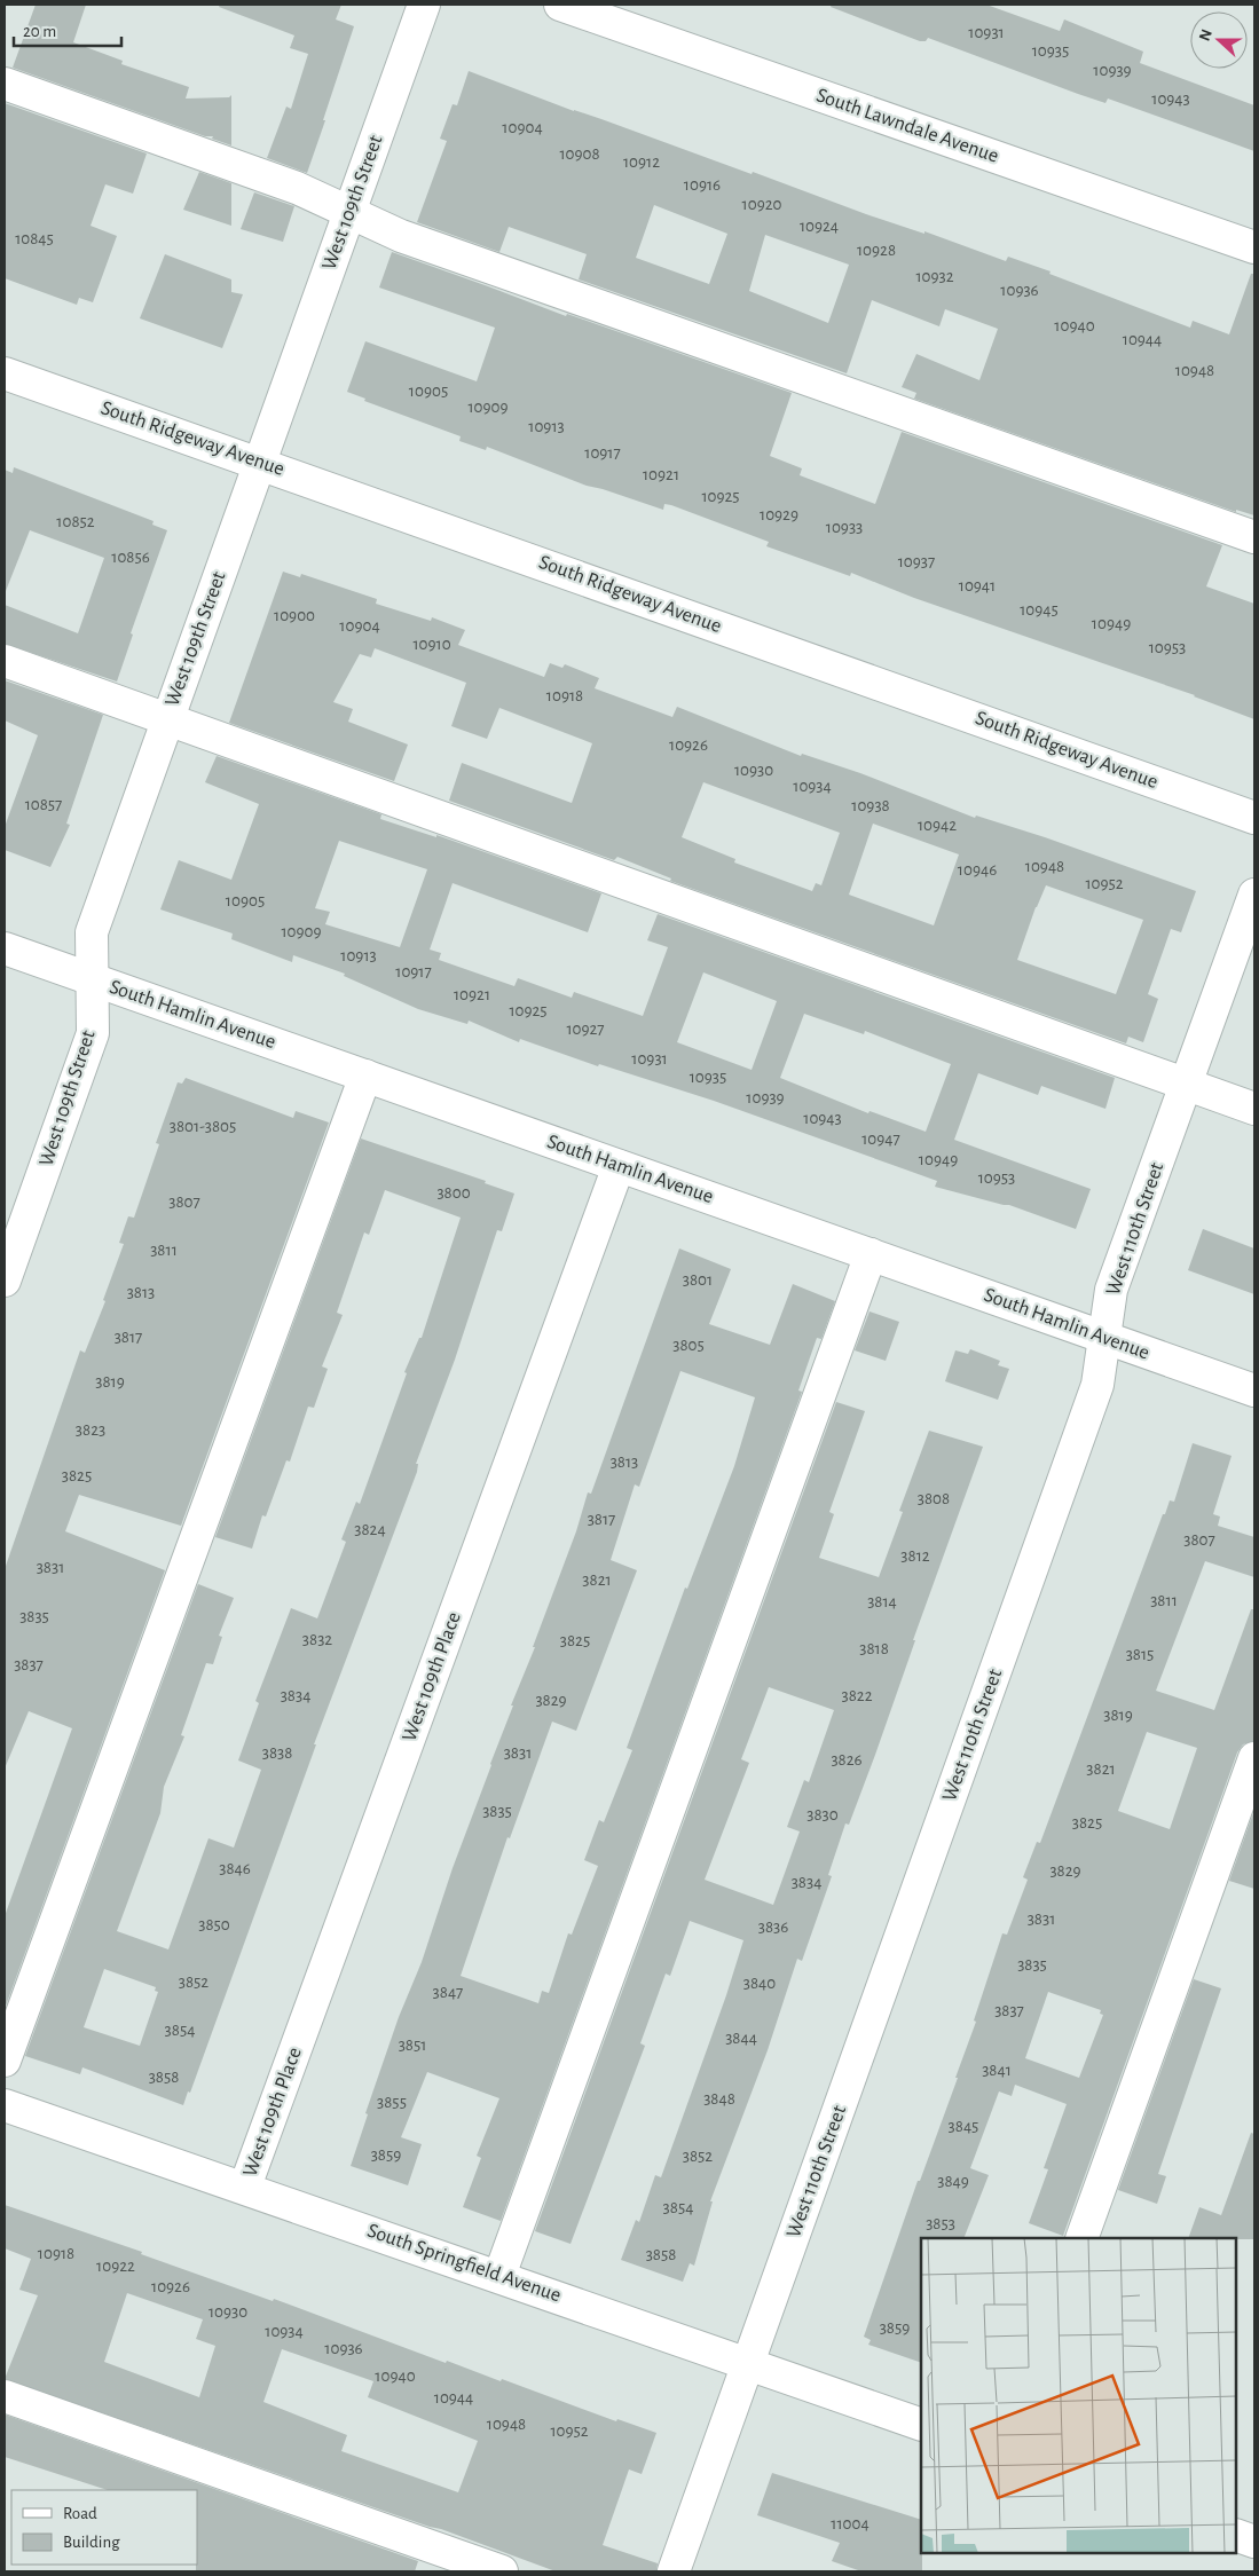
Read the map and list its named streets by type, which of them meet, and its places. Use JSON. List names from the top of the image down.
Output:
{
  "streets": {
    "street": [
      "South Lawndale Avenue",
      "West 109th Street",
      "South Ridgeway Avenue",
      "South Hamlin Avenue",
      "West 110th Street",
      "West 109th Place",
      "South Springfield Avenue"
    ]
  },
  "crossings": [
    ["West 109th Street", "South Ridgeway Avenue"],
    ["West 109th Street", "South Hamlin Avenue"],
    ["South Hamlin Avenue", "West 110th Street"],
    ["South Hamlin Avenue", "West 109th Place"],
    ["West 110th Street", "South Springfield Avenue"],
    ["West 109th Place", "South Springfield Avenue"]
  ],
  "house_numbers": [
    "10931",
    "10935",
    "10939",
    "10943",
    "10904",
    "10908",
    "10912",
    "10916",
    "10920",
    "10924",
    "10845",
    "10928",
    "10932",
    "10936",
    "10940",
    "10944",
    "10948",
    "10905",
    "10909",
    "10913",
    "10917",
    "10921",
    "10925",
    "10929",
    "10852",
    "10933",
    "10856",
    "10937",
    "10941",
    "10945",
    "10900",
    "10949",
    "10904",
    "10910",
    "10953",
    "10918",
    "10926",
    "10930",
    "10934",
    "10857",
    "10938",
    "10942",
    "10948",
    "10946",
    "10952",
    "10905",
    "10909",
    "10913",
    "10917",
    "10921",
    "10925",
    "10927",
    "10931",
    "10935",
    "10939",
    "10943",
    "3801-3805",
    "10947",
    "10949",
    "10953",
    "3800",
    "3807",
    "3811",
    "3801",
    "3813",
    "3817",
    "3805",
    "3819",
    "3823",
    "3813",
    "3825",
    "3808",
    "3817",
    "3824",
    "3807",
    "3812",
    "3831",
    "3821",
    "3811",
    "3814",
    "3835",
    "3832",
    "3825",
    "3818",
    "3815",
    "3837",
    "3834",
    "3822",
    "3829",
    "3819",
    "3838",
    "3831",
    "3826",
    "3821",
    "3835",
    "3830",
    "3825",
    "3846",
    "3829",
    "3834",
    "3831",
    "3850",
    "3836",
    "3835",
    "3852",
    "3840",
    "3847",
    "3837",
    "3854",
    "3844",
    "3851",
    "3841",
    "3858",
    "3848",
    "3855",
    "3845",
    "3859",
    "3852",
    "3849",
    "3854",
    "3853",
    "10918",
    "3858",
    "10922",
    "10926",
    "10930",
    "3859",
    "10934",
    "10936",
    "10940",
    "10944",
    "10948",
    "10952",
    "11004"
  ],
  "legend": ["Road", "Building"],
  "scale_bar": "20 m",
  "north": "left"
}
